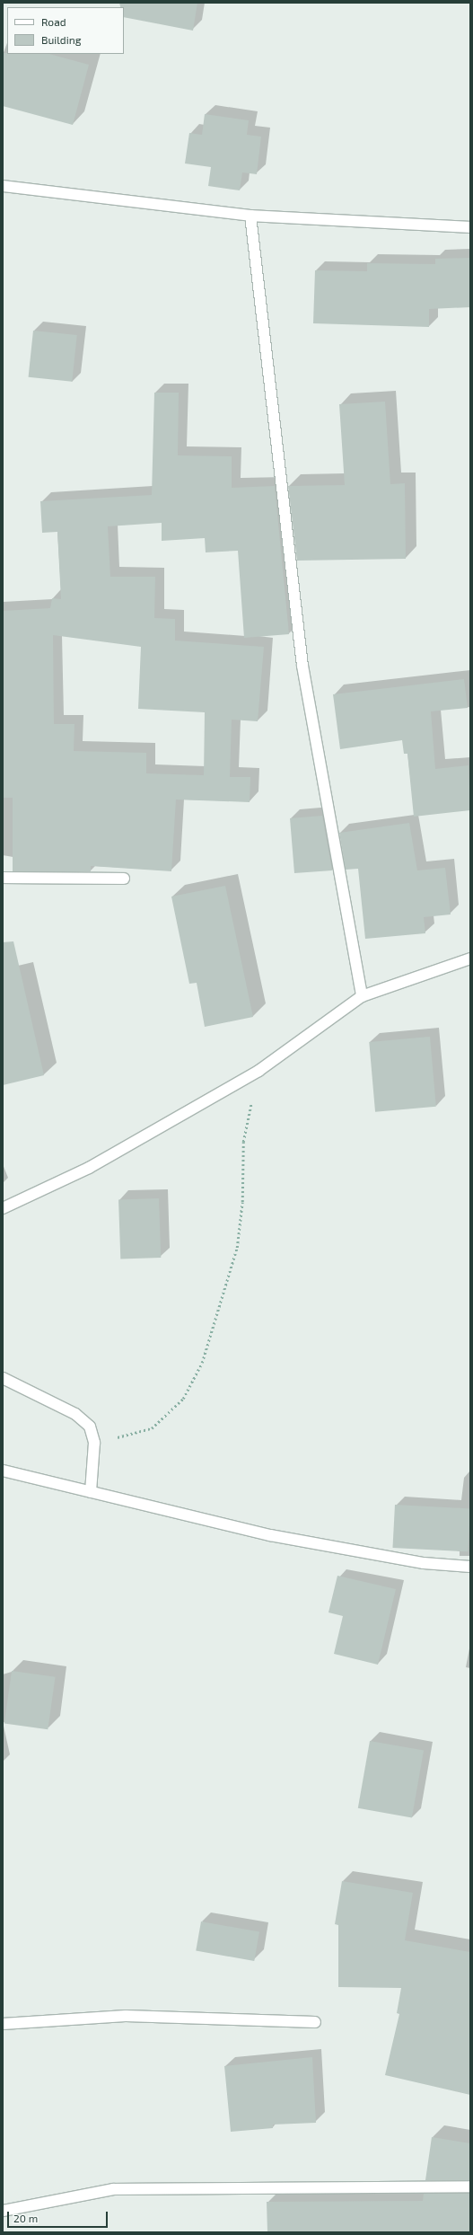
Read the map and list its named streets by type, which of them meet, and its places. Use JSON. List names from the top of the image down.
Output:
{
  "legend": ["Road", "Building"],
  "scale_bar": "20 m"
}
